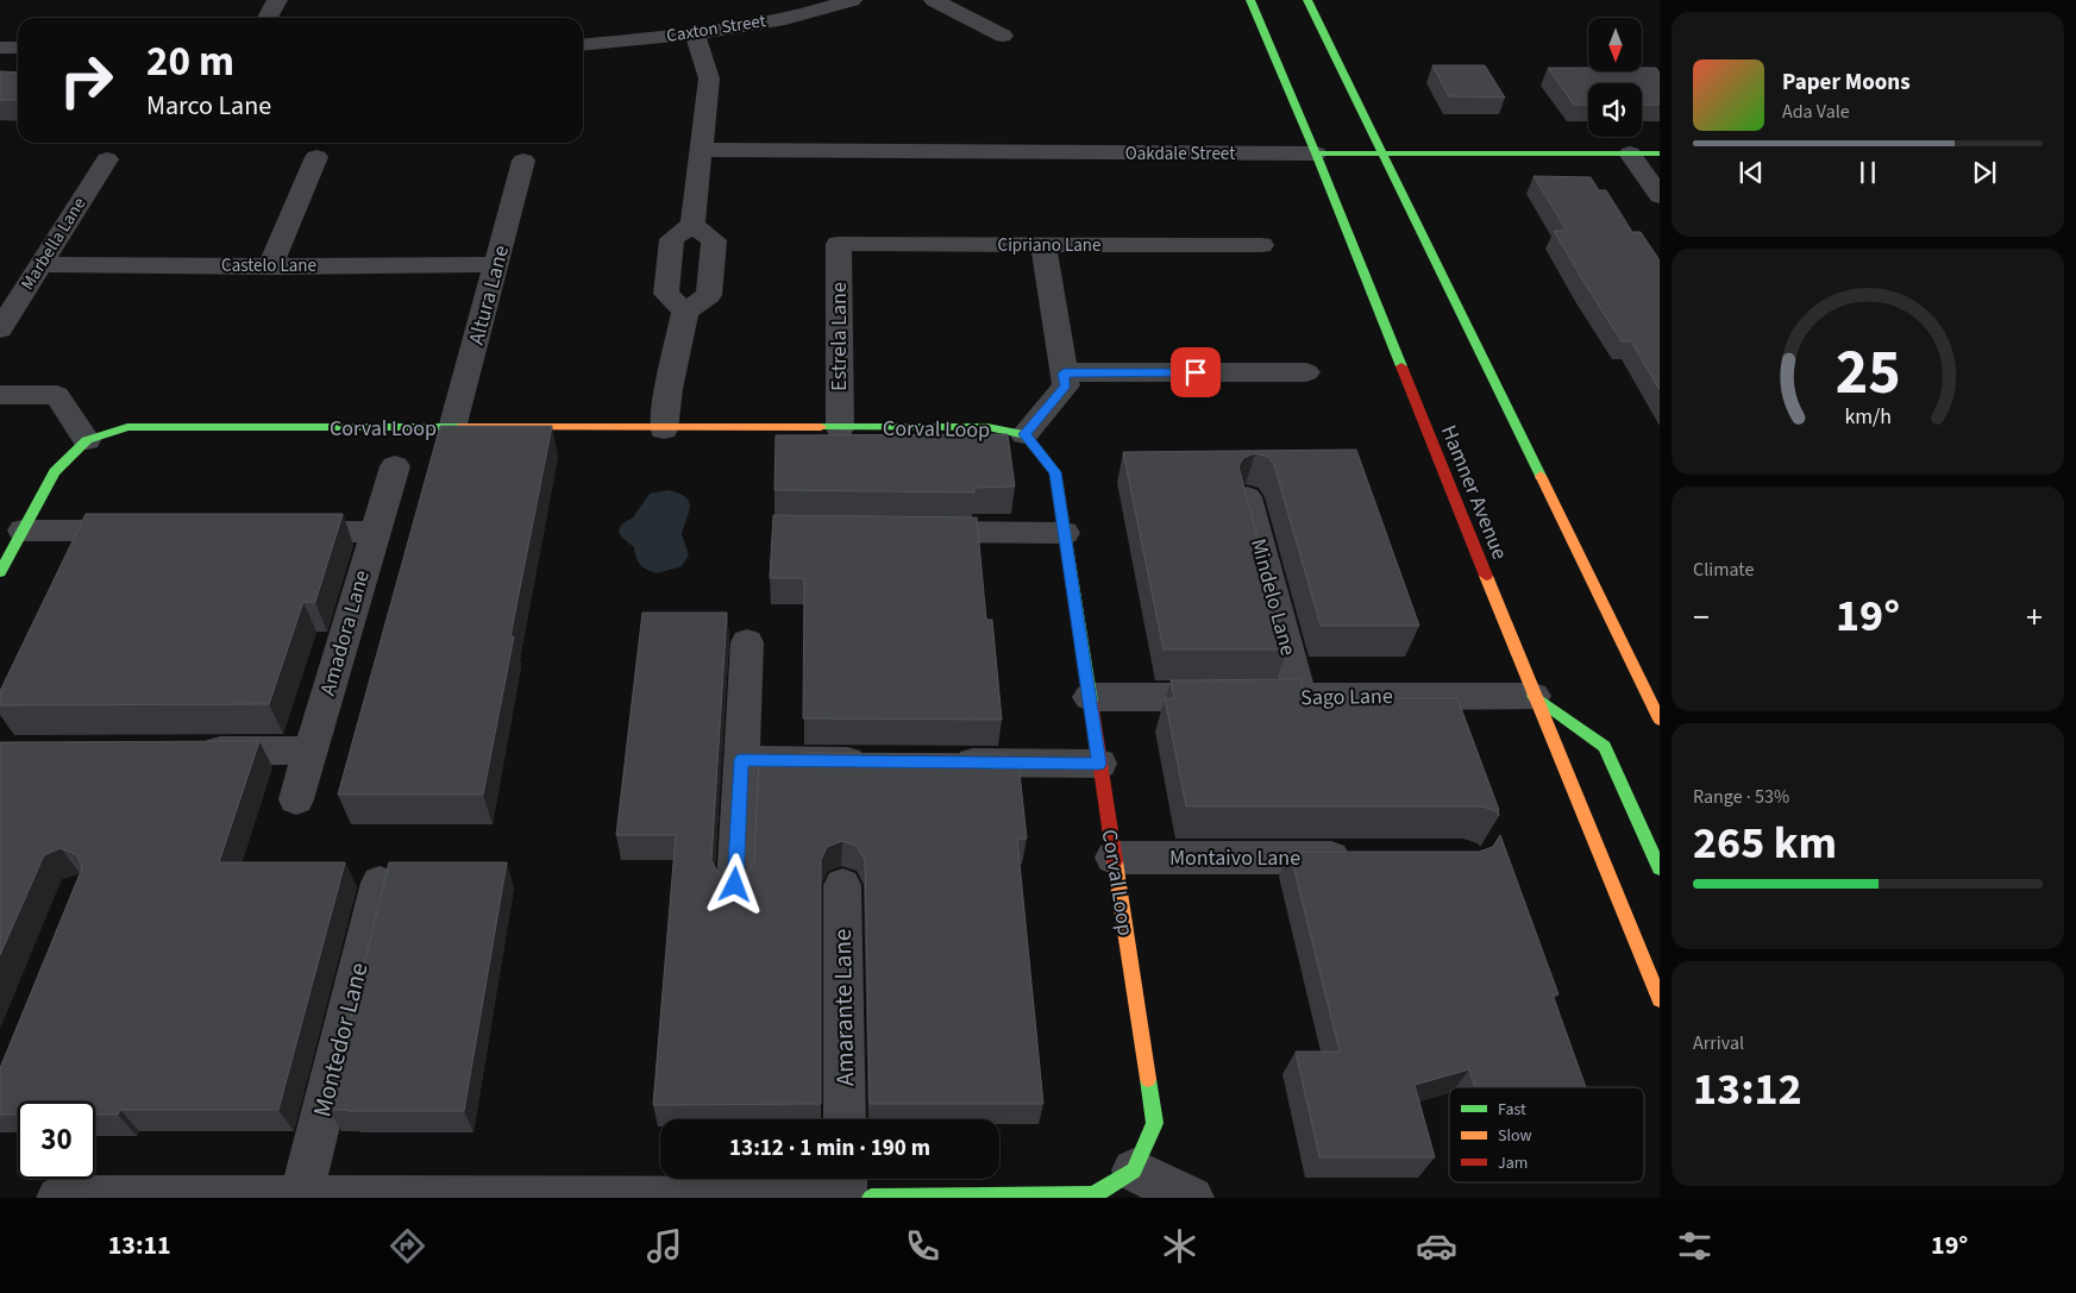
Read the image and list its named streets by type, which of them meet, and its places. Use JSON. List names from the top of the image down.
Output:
{
  "streets": {
    "main road": ["Oakdale Street", "Corval Loop", "Hamner Avenue"],
    "street": [
      "Caxton Street",
      "Marbella Lane",
      "Cipriano Lane",
      "Castelo Lane",
      "Altura Lane",
      "Estrela Lane",
      "Mindelo Lane",
      "Amadora Lane",
      "Sago Lane",
      "Montaivo Lane",
      "Amarante Lane",
      "Montedor Lane"
    ]
  },
  "crossings": [
    ["Oakdale Street", "Hamner Avenue"],
    ["Marbella Lane", "Castelo Lane"],
    ["Cipriano Lane", "Estrela Lane"],
    ["Castelo Lane", "Altura Lane"],
    ["Altura Lane", "Corval Loop"],
    ["Estrela Lane", "Corval Loop"],
    ["Corval Loop", "Sago Lane"],
    ["Corval Loop", "Montaivo Lane"],
    ["Hamner Avenue", "Sago Lane"],
    ["Mindelo Lane", "Sago Lane"]
  ],
  "legend": ["Fast", "Slow", "Jam"],
  "north": "bottom",
  "page": {
    "turn": ["20 m", "Marco Lane"],
    "song": ["Paper Moons", "Ada Vale"],
    "tile": [
      "Climate",
      ["Range · 53%", "265 km"],
      ["Arrival", "13:12"]
    ],
    "heat": ["−", "19°", "+"],
    "limit": "30",
    "trip": "13:12 · 1 min · 190 m",
    "tabs": ["13:11", "19°"],
    "gauge": ["25", "km/h"]
  }
}
